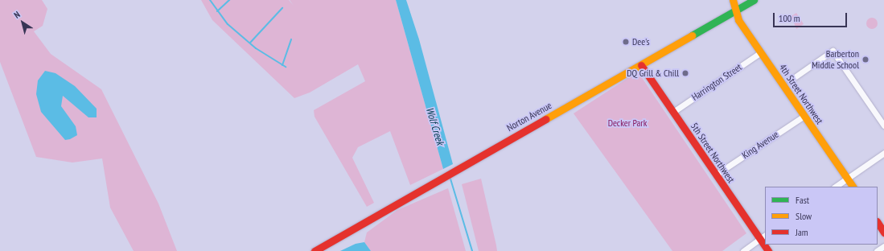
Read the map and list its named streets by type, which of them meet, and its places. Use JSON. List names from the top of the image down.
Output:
{
  "streets": {
    "main road": ["4th Street Northwest", "Norton Avenue", "5th Street Northwest"],
    "street": ["Harrington Street", "King Avenue"]
  },
  "crossings": [
    ["Harrington Street", "4th Street Northwest"],
    ["Harrington Street", "5th Street Northwest"],
    ["4th Street Northwest", "Norton Avenue"],
    ["4th Street Northwest", "King Avenue"],
    ["Norton Avenue", "5th Street Northwest"],
    ["King Avenue", "5th Street Northwest"]
  ],
  "water": ["Wolf Creek"],
  "parks": ["Decker Park"],
  "places": ["Dee's", "Barberton Middle School", "DQ Grill & Chill"],
  "legend": ["Fast", "Slow", "Jam"],
  "scale_bar": "100 m",
  "north": "top left"
}
